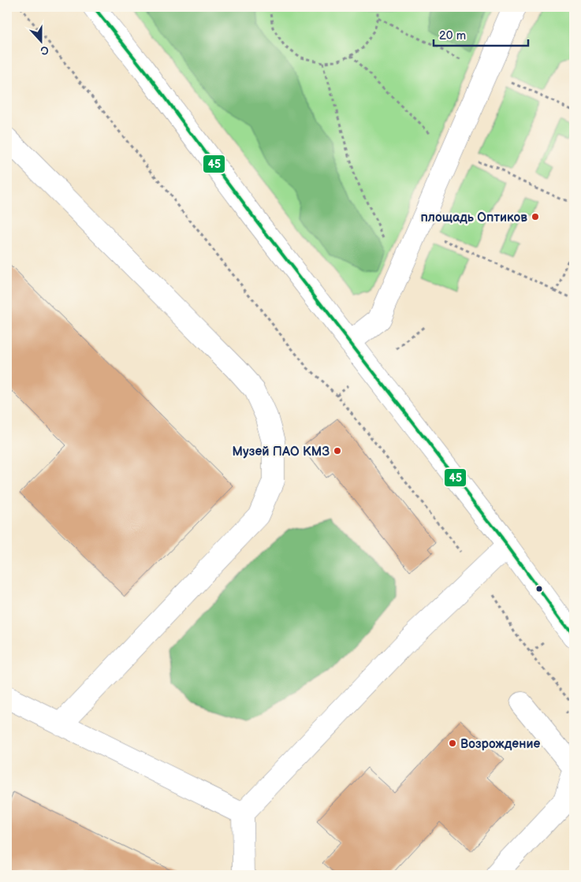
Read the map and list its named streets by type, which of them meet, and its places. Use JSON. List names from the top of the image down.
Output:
{
  "places": ["площадь Оптиков", "Музей ПАО КМЗ", "Возрождение"],
  "lines": ["transit line 45"],
  "scale_bar": "20 m",
  "north": "bottom"
}
